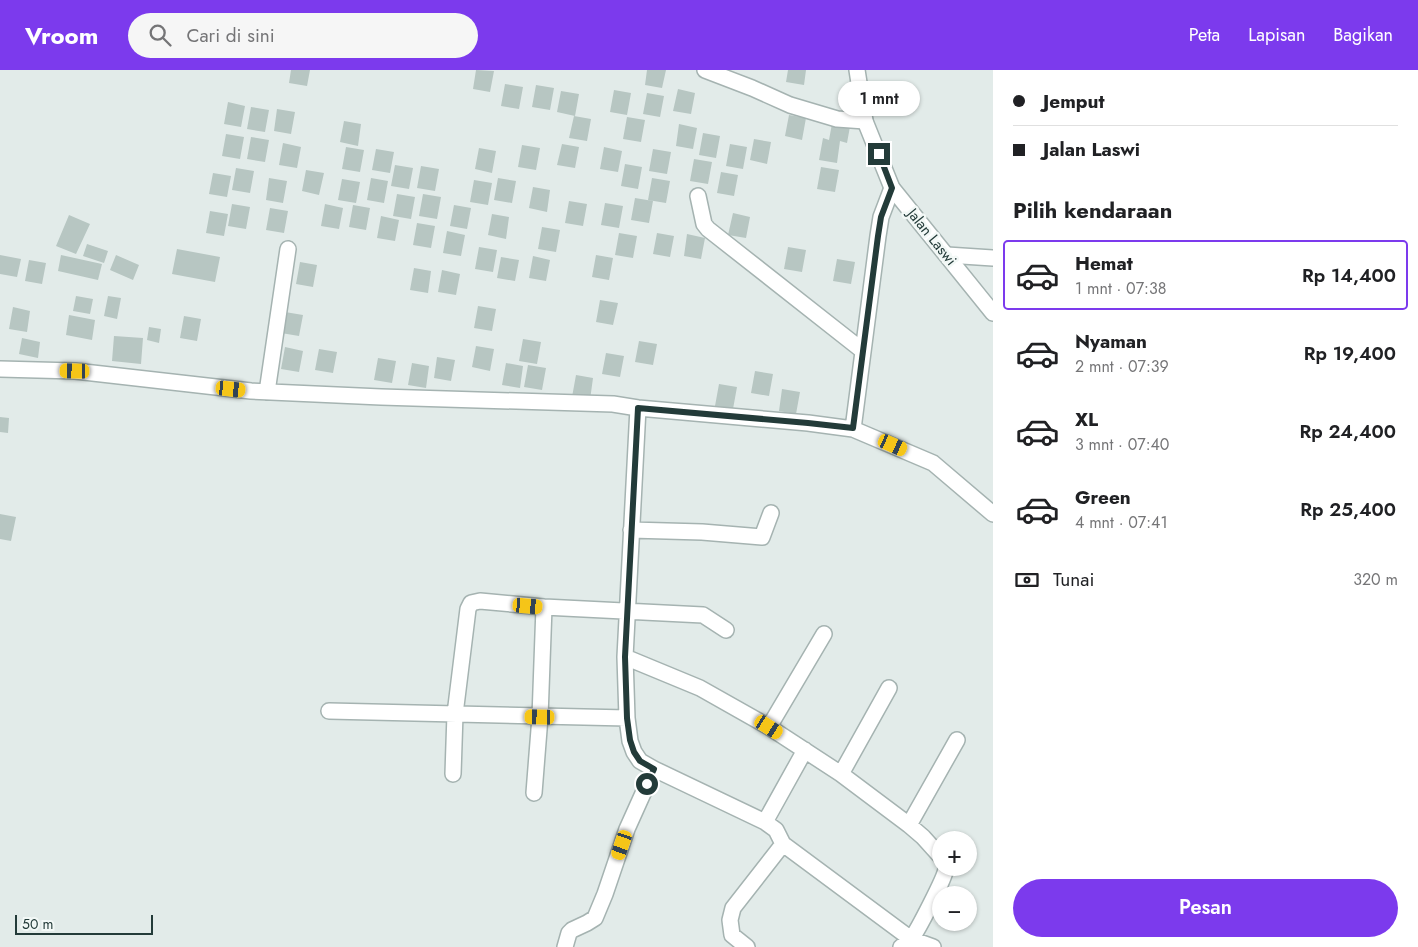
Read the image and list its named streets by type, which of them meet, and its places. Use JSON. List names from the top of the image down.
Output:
{
  "streets": {
    "street": ["Jalan Laswi"]
  },
  "scale_bar": "50 m",
  "page": {
    "header": "Vroom",
    "search": "Cari di sini",
    "nav": ["Peta", "Lapisan", "Bagikan"],
    "banner": ["Jemput", "Jalan Laswi"],
    "bubble": "1 mnt",
    "heading": "Pilih kendaraan",
    "list": [
      {
        "name": "Hemat",
        "note": "1 mnt · 07:38",
        "value": "Rp 14,400"
      },
      {
        "name": "Nyaman",
        "note": "2 mnt · 07:39",
        "value": "Rp 19,400"
      },
      {
        "name": "XL",
        "note": "3 mnt · 07:40",
        "value": "Rp 24,400"
      },
      {
        "name": "Green",
        "note": "4 mnt · 07:41",
        "value": "Rp 25,400"
      }
    ],
    "pay": ["Tunai", "320 m"],
    "map_buttons": ["+", "−"],
    "buttons": "Pesan",
    "scale": "50 m"
  }
}
